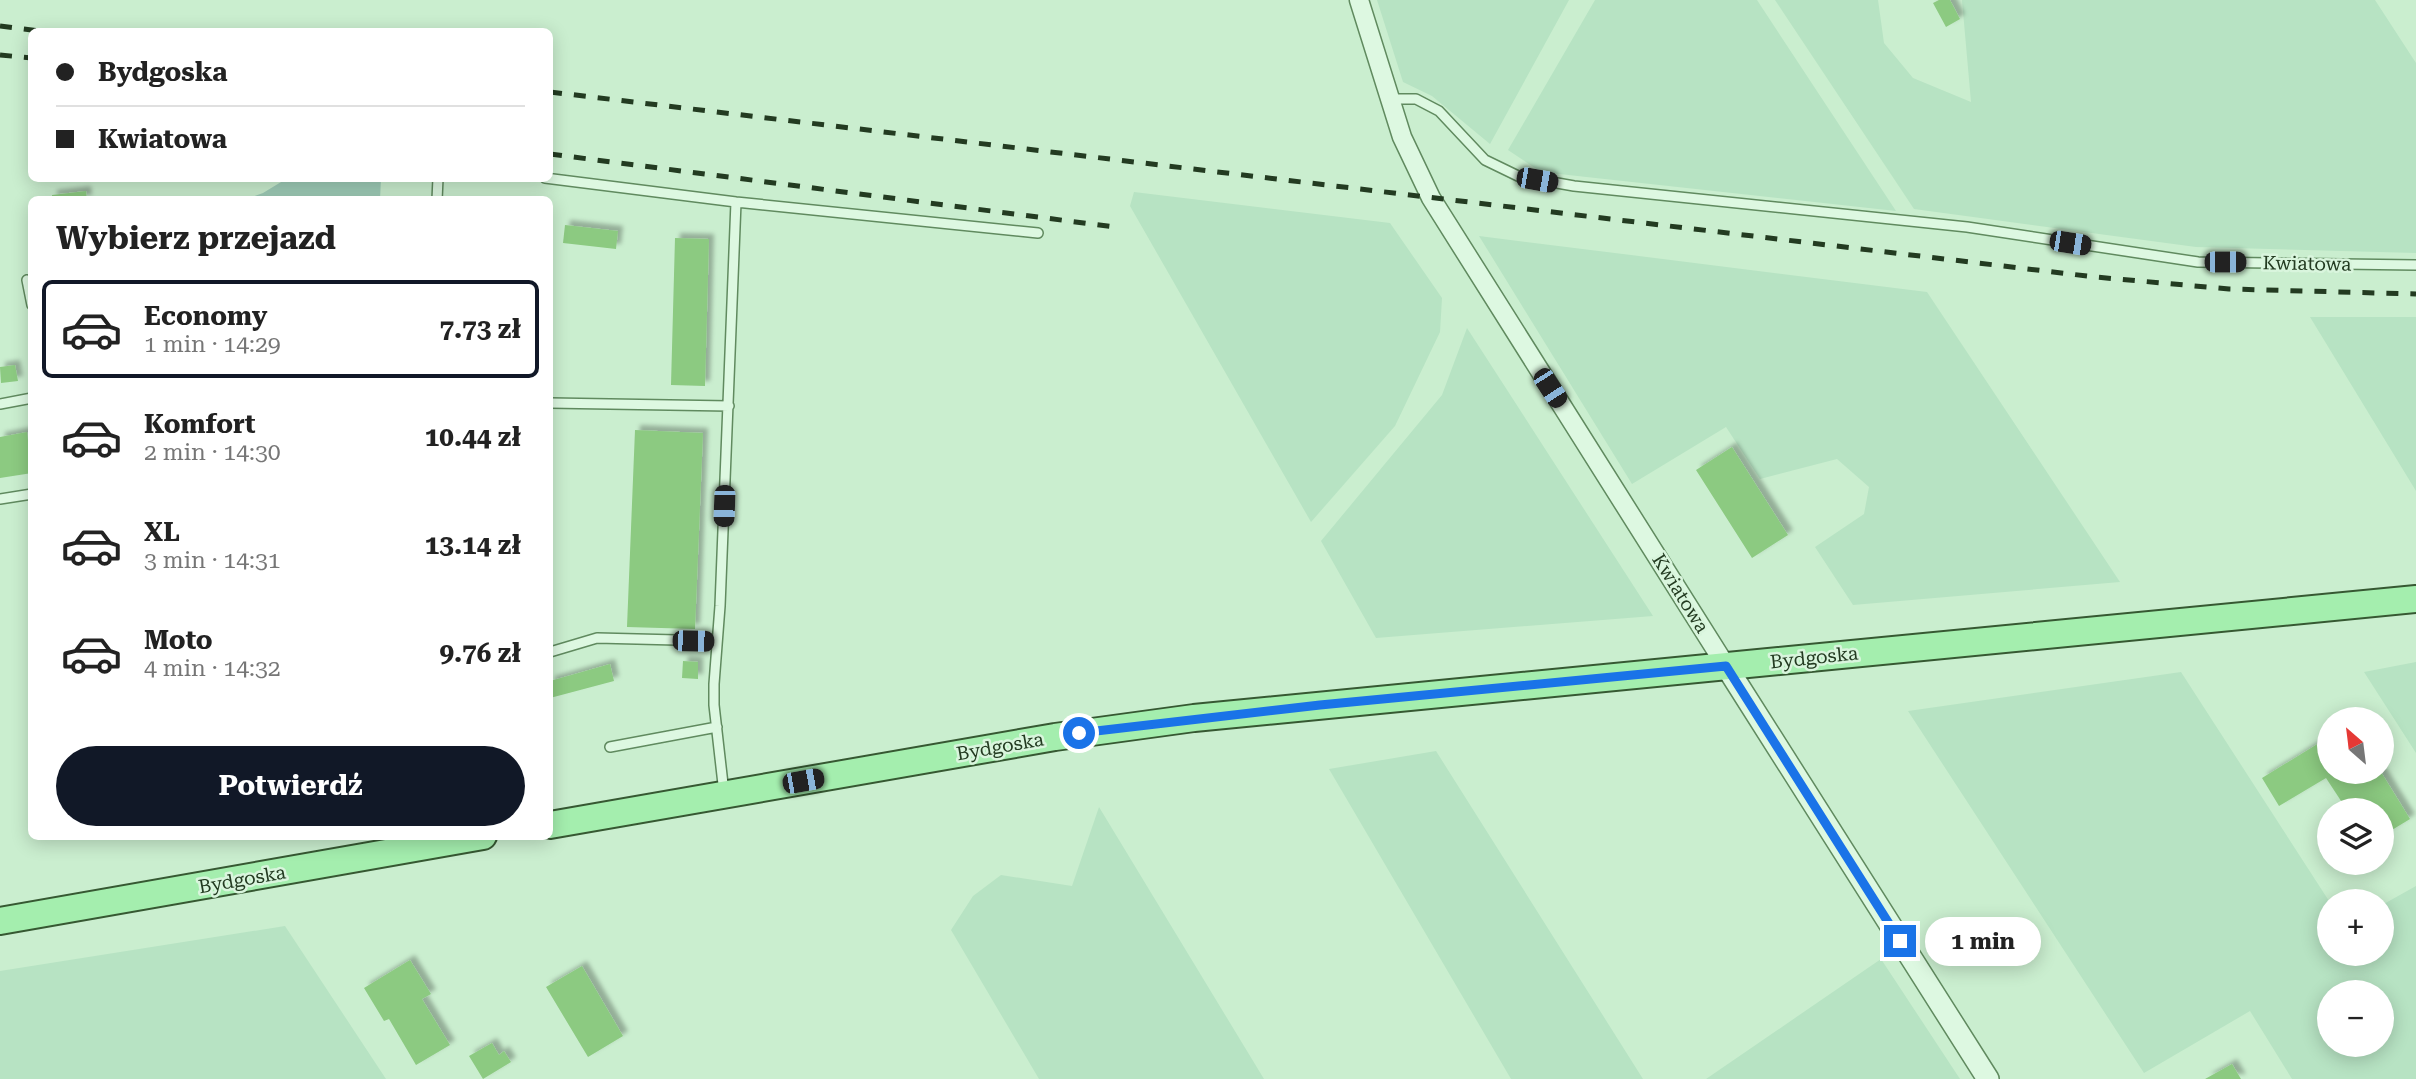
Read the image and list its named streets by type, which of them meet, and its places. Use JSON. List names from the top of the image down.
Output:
{
  "streets": {
    "main road": ["Bydgoska"],
    "street": ["Kwiatowa"]
  },
  "crossings": [
    ["Kwiatowa", "Bydgoska"]
  ],
  "north": "top left",
  "page": {
    "banner": ["Bydgoska", "Kwiatowa"],
    "heading": "Wybierz przejazd",
    "list": [
      {
        "name": "Economy",
        "note": "1 min · 14:29",
        "value": "7.73 zł"
      },
      {
        "name": "Komfort",
        "note": "2 min · 14:30",
        "value": "10.44 zł"
      },
      {
        "name": "XL",
        "note": "3 min · 14:31",
        "value": "13.14 zł"
      },
      {
        "name": "Moto",
        "note": "4 min · 14:32",
        "value": "9.76 zł"
      }
    ],
    "map_buttons": ["+", "−"],
    "buttons": "Potwierdź",
    "bubble": "1 min"
  }
}
